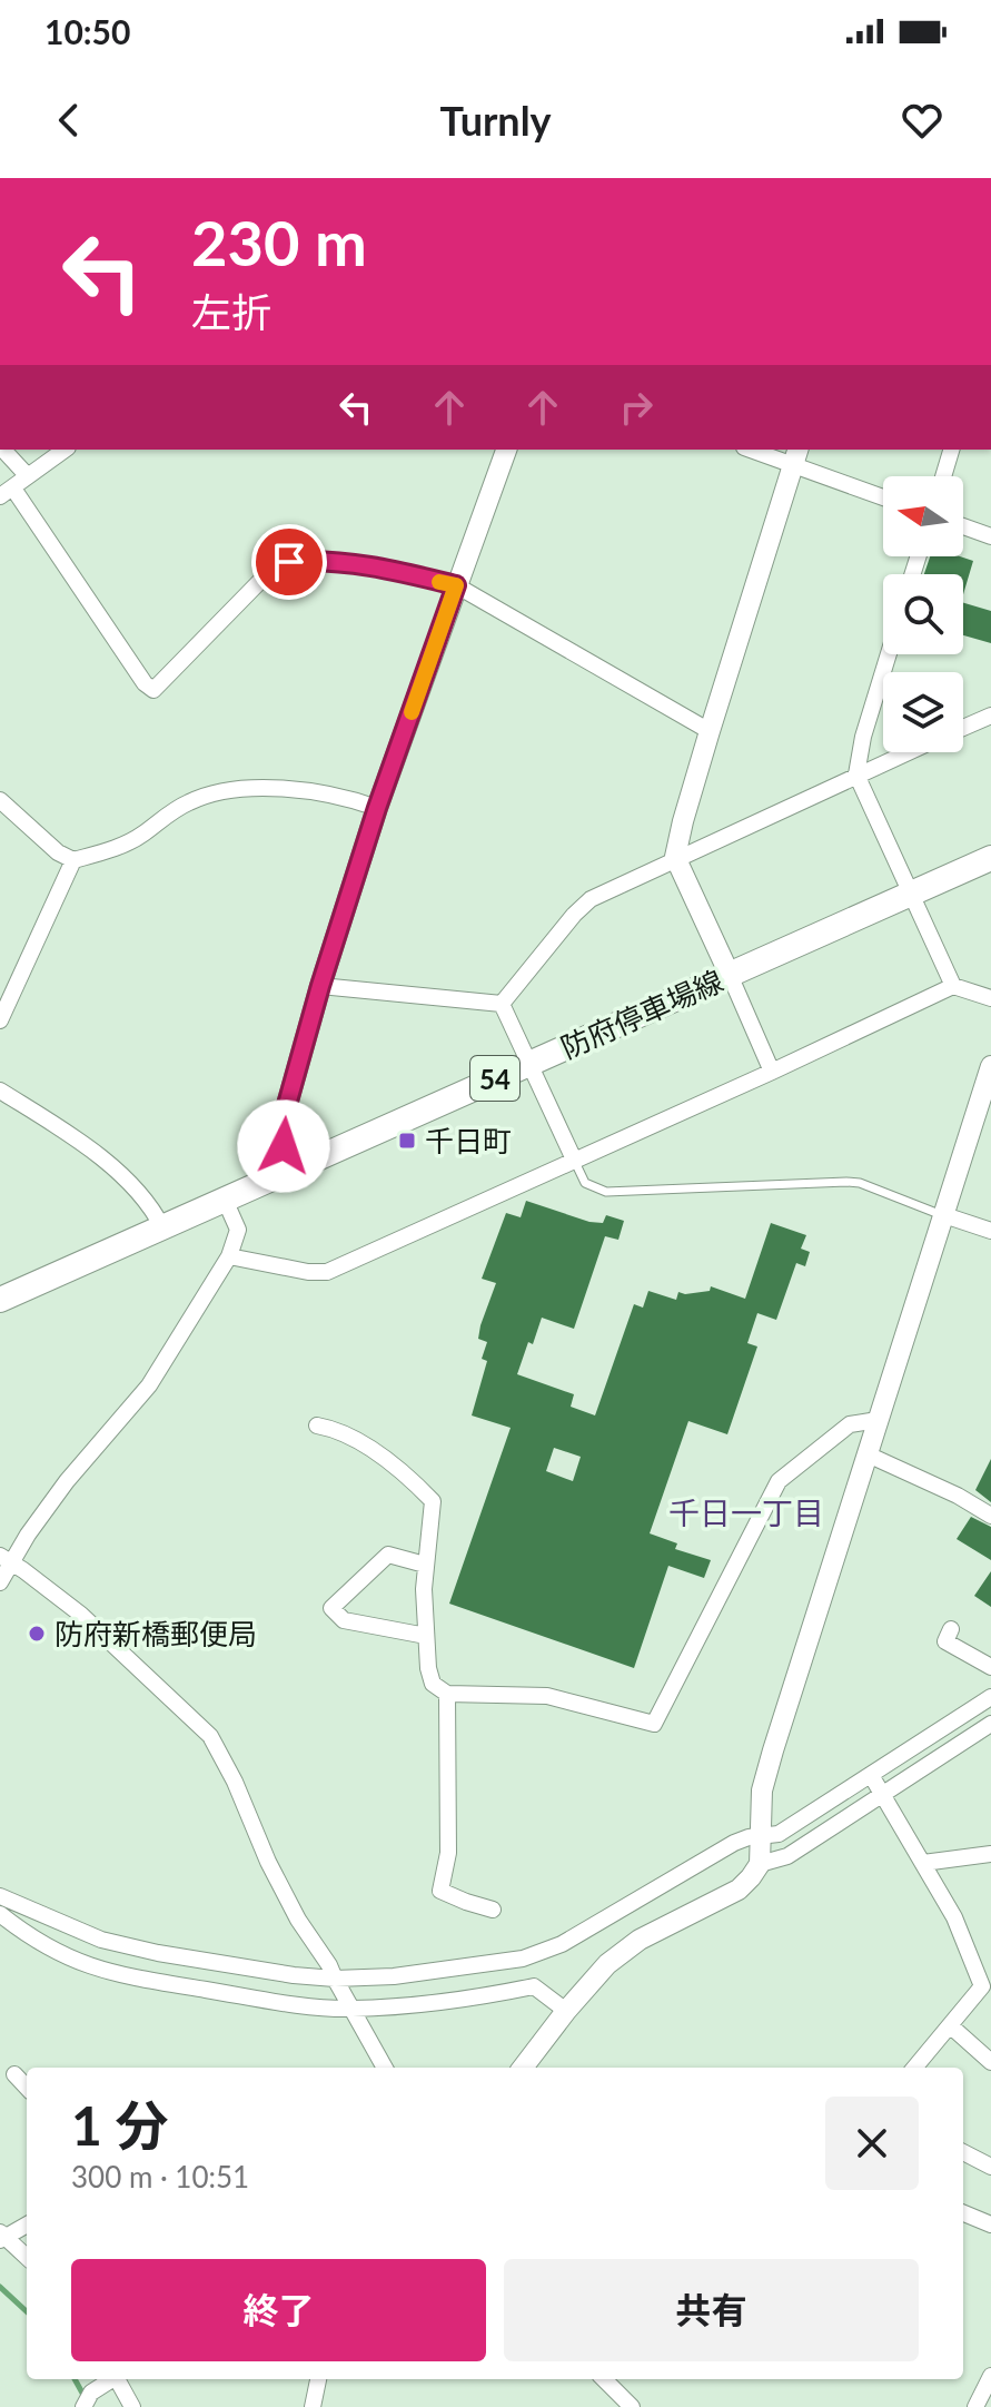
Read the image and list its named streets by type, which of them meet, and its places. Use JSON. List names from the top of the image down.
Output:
{
  "streets": {
    "main road": ["防府停車場線", "54"]
  },
  "districts": ["千日一丁目"],
  "places": {
    "transit": ["千日町"],
    "other": ["防府新橋郵便局"]
  },
  "north": "left",
  "page": {
    "status": "10:50",
    "header": "Turnly",
    "turn": ["230 m", "左折"],
    "heading": ["1 分", "300 m · 10:51"],
    "buttons": ["終了", "共有"]
  }
}
